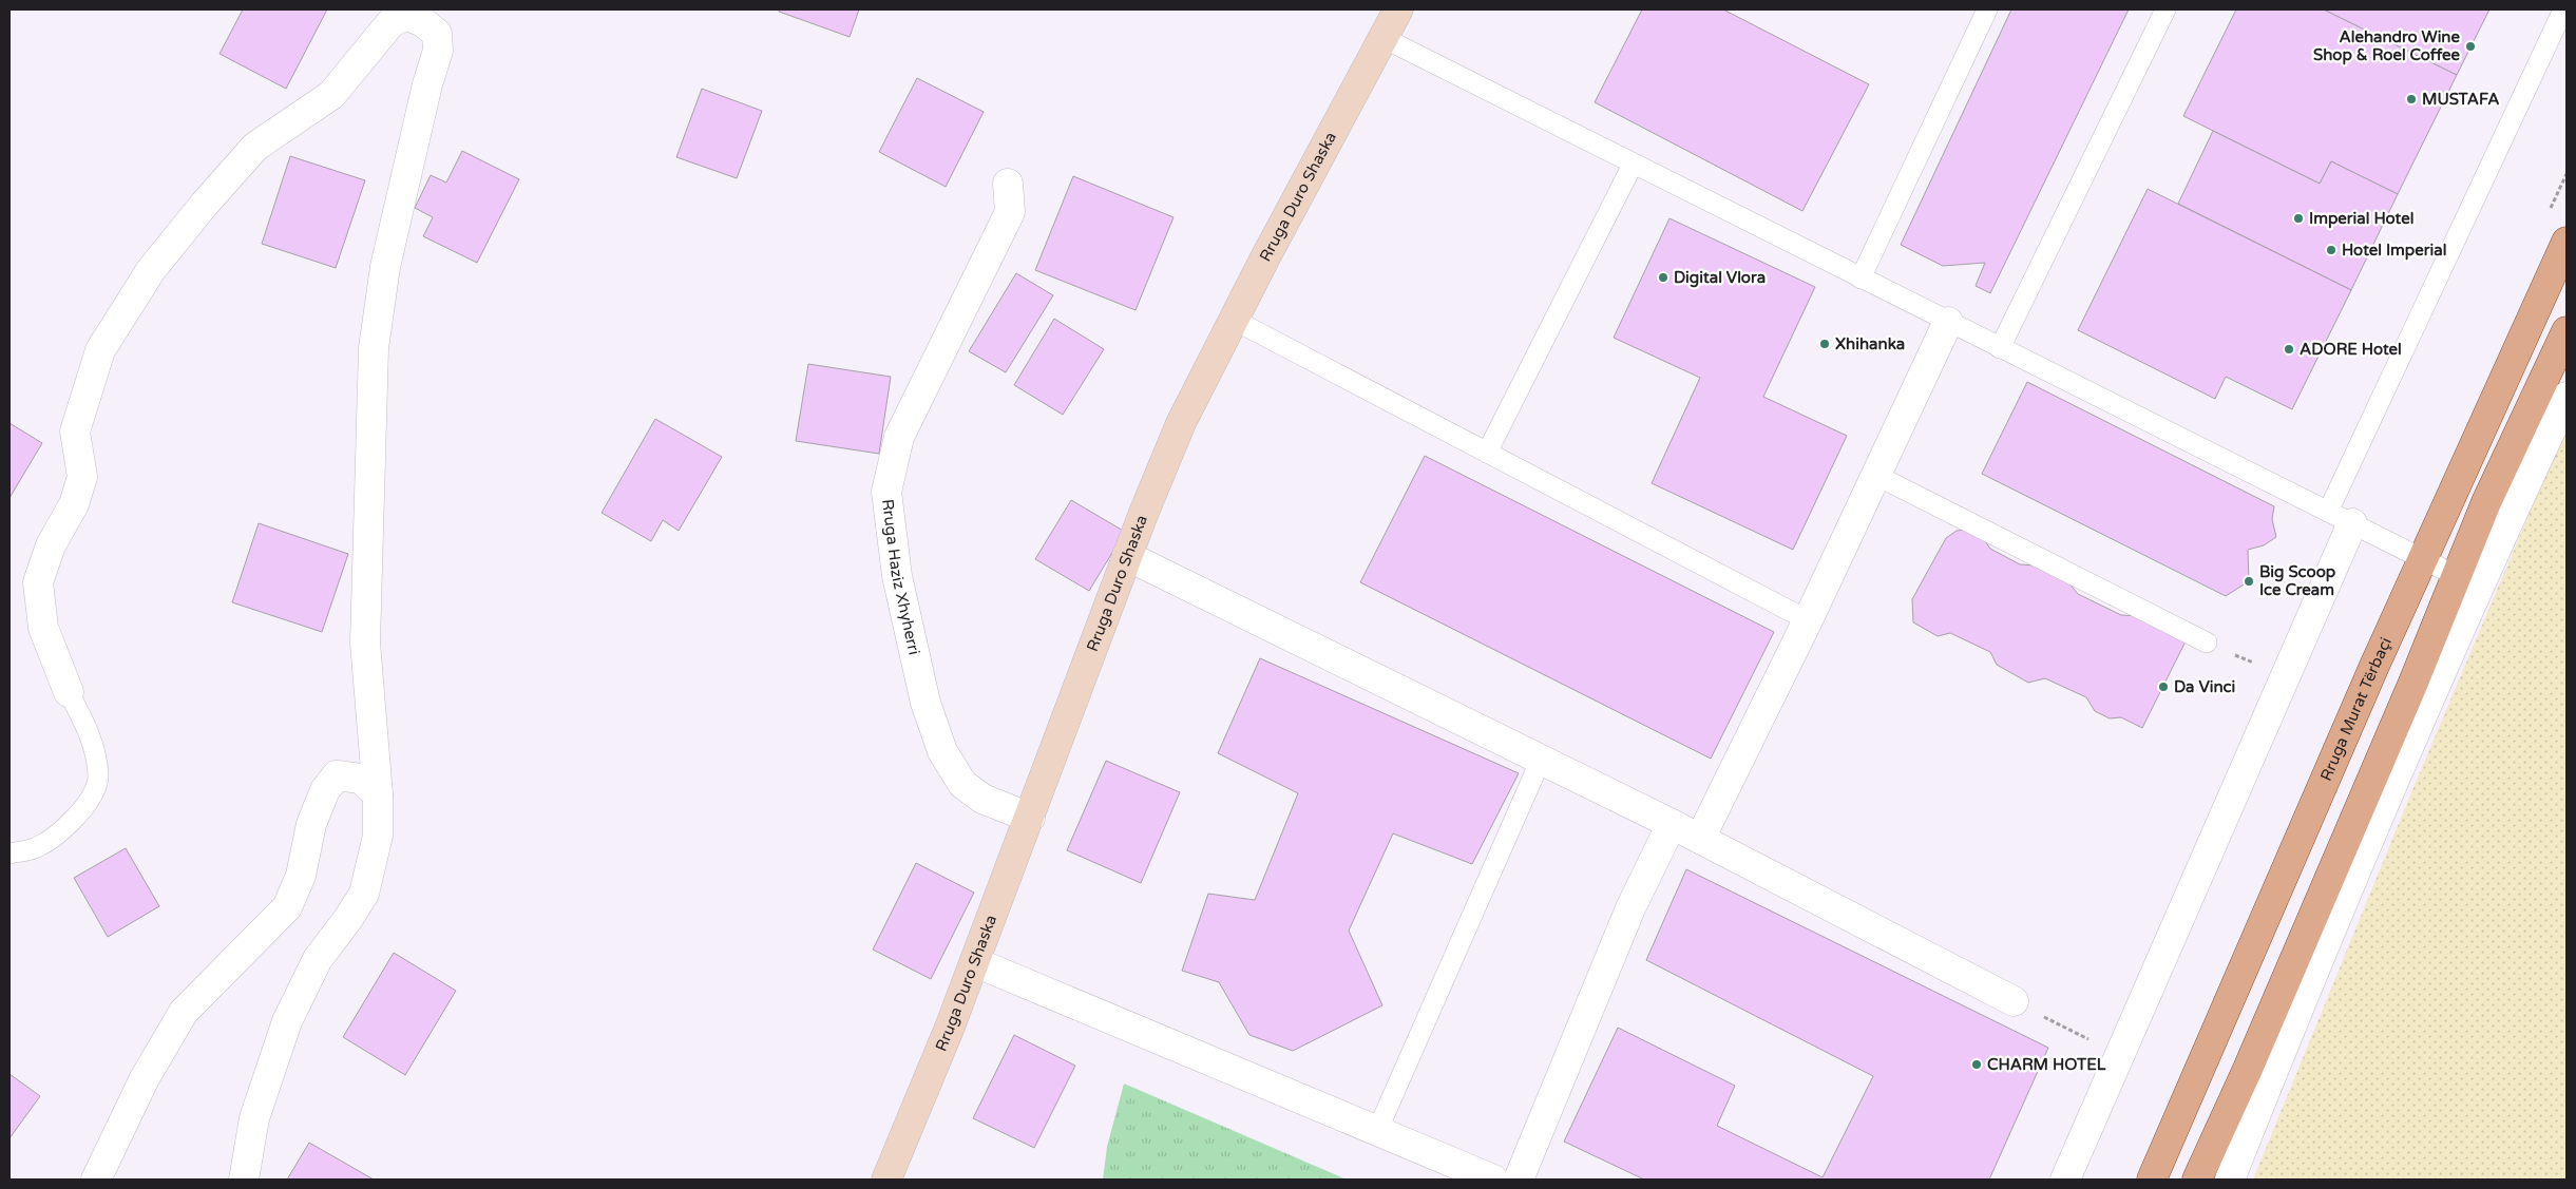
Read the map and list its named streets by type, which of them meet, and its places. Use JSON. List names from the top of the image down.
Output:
{
  "streets": {
    "main road": ["Rruga Duro Shaska", "Rruga Murat Tërbaçi"],
    "street": ["Rruga Haziz Xhyherri"]
  },
  "crossings": [
    ["Rruga Duro Shaska", "Rruga Haziz Xhyherri"]
  ],
  "places": [
    "Alehandro Wine Shop & Roel Coffee",
    "MUSTAFA",
    "Imperial Hotel",
    "Hotel Imperial",
    "Digital Vlora",
    "Xhihanka",
    "ADORE Hotel",
    "Big Scoop Ice Cream",
    "Da Vinci",
    "CHARM HOTEL"
  ]
}
